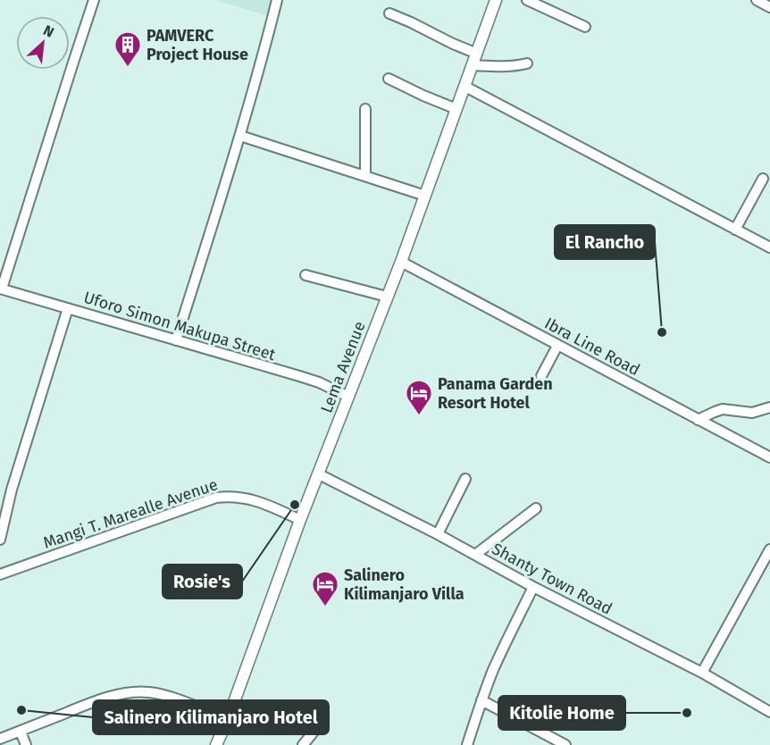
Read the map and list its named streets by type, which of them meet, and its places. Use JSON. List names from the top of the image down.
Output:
{
  "streets": {
    "main road": ["Lema Avenue"],
    "street": [
      "Uforo Simon Makupa Street",
      "Ibra Line Road",
      "Mangi T. Marealle Avenue",
      "Shanty Town Road"
    ]
  },
  "crossings": [
    ["Uforo Simon Makupa Street", "Lema Avenue"],
    ["Ibra Line Road", "Lema Avenue"],
    ["Lema Avenue", "Mangi T. Marealle Avenue"],
    ["Lema Avenue", "Shanty Town Road"]
  ],
  "places": {
    "building": ["PAMVERC Project House"],
    "other": [
      "El Rancho",
      "Rosie's",
      "Salinero Kilimanjaro Hotel",
      "Kitolie Home"
    ],
    "hotel": ["Panama Garden Resort Hotel", "Salinero Kilimanjaro Villa"]
  },
  "north": "top right"
}
